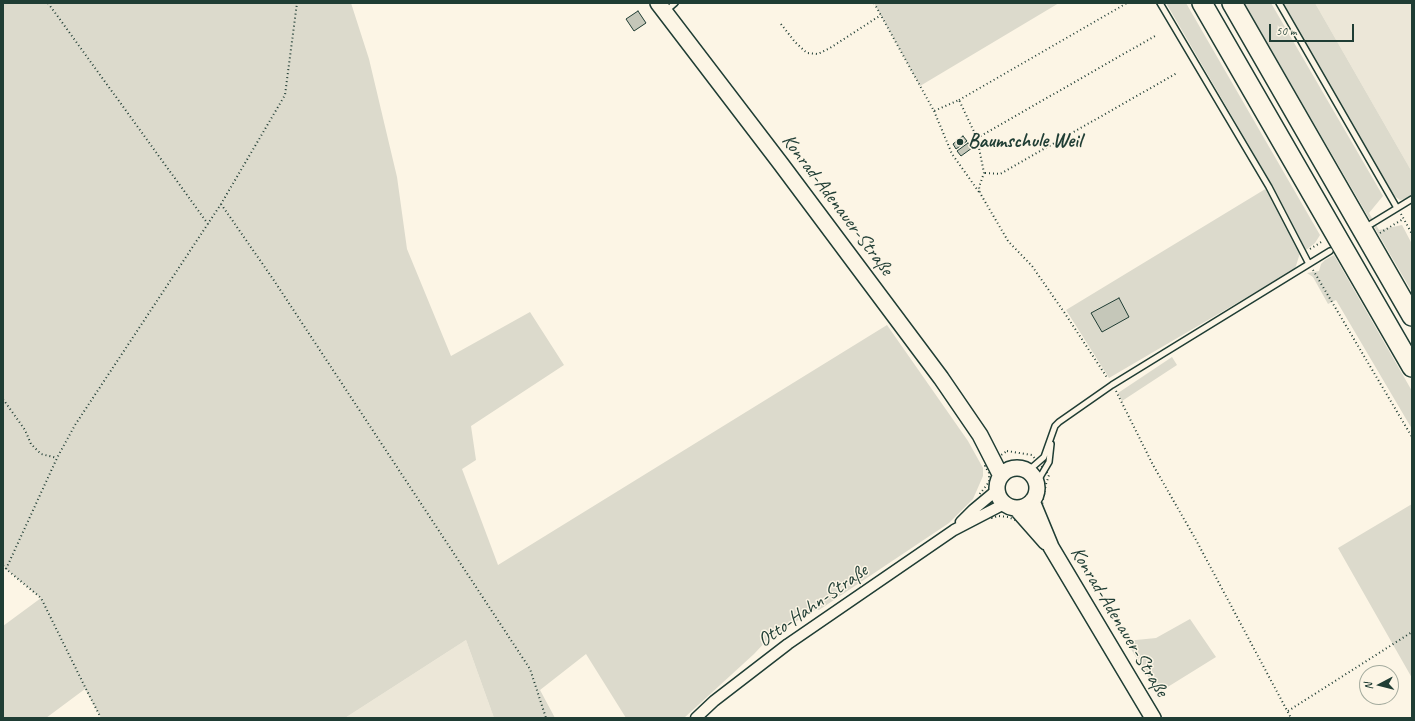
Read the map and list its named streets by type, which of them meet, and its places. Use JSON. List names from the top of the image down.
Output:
{
  "streets": {
    "main road": ["Konrad-Adenauer-Straße"],
    "street": ["Otto-Hahn-Straße"]
  },
  "crossings": [
    ["Konrad-Adenauer-Straße", "Otto-Hahn-Straße"]
  ],
  "places": ["Baumschule Weil"],
  "scale_bar": "50 m",
  "north": "left"
}
